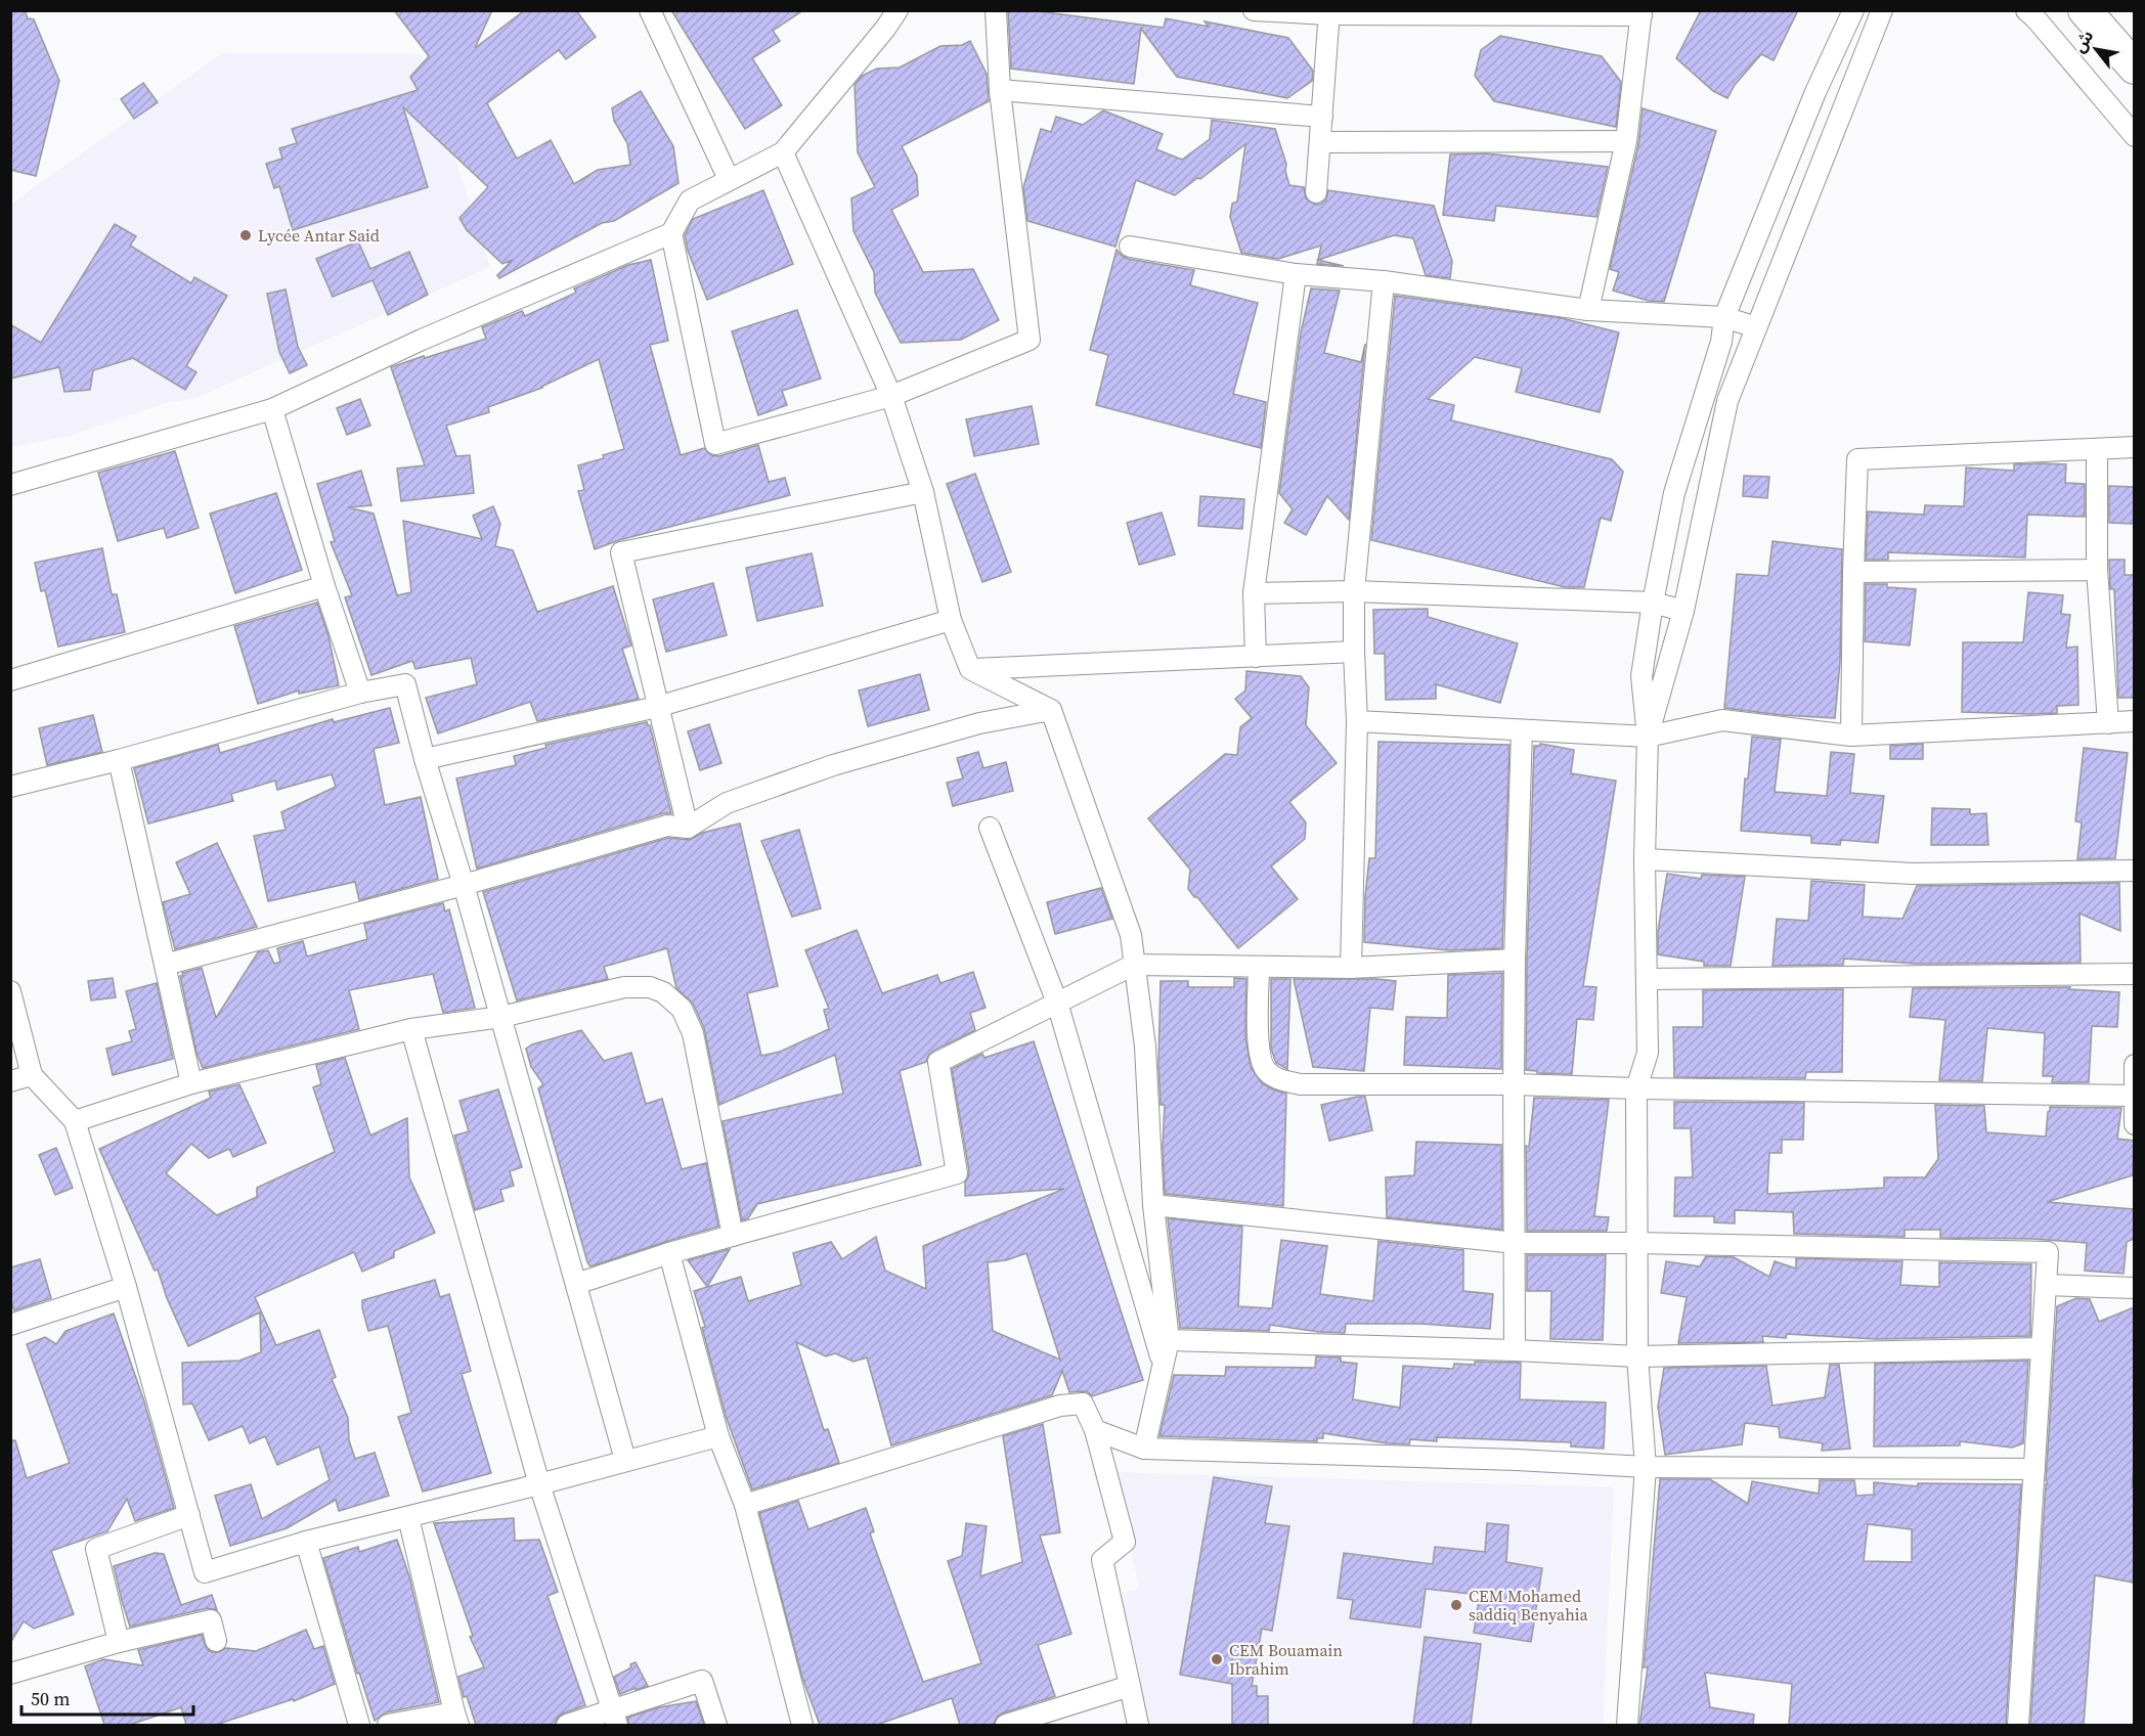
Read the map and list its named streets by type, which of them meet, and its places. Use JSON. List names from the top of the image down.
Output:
{
  "places": ["Lycée Antar Said", "CEM Mohamed saddiq Benyahia", "CEM Bouamain Ibrahim"],
  "scale_bar": "50 m",
  "north": "top left"
}
